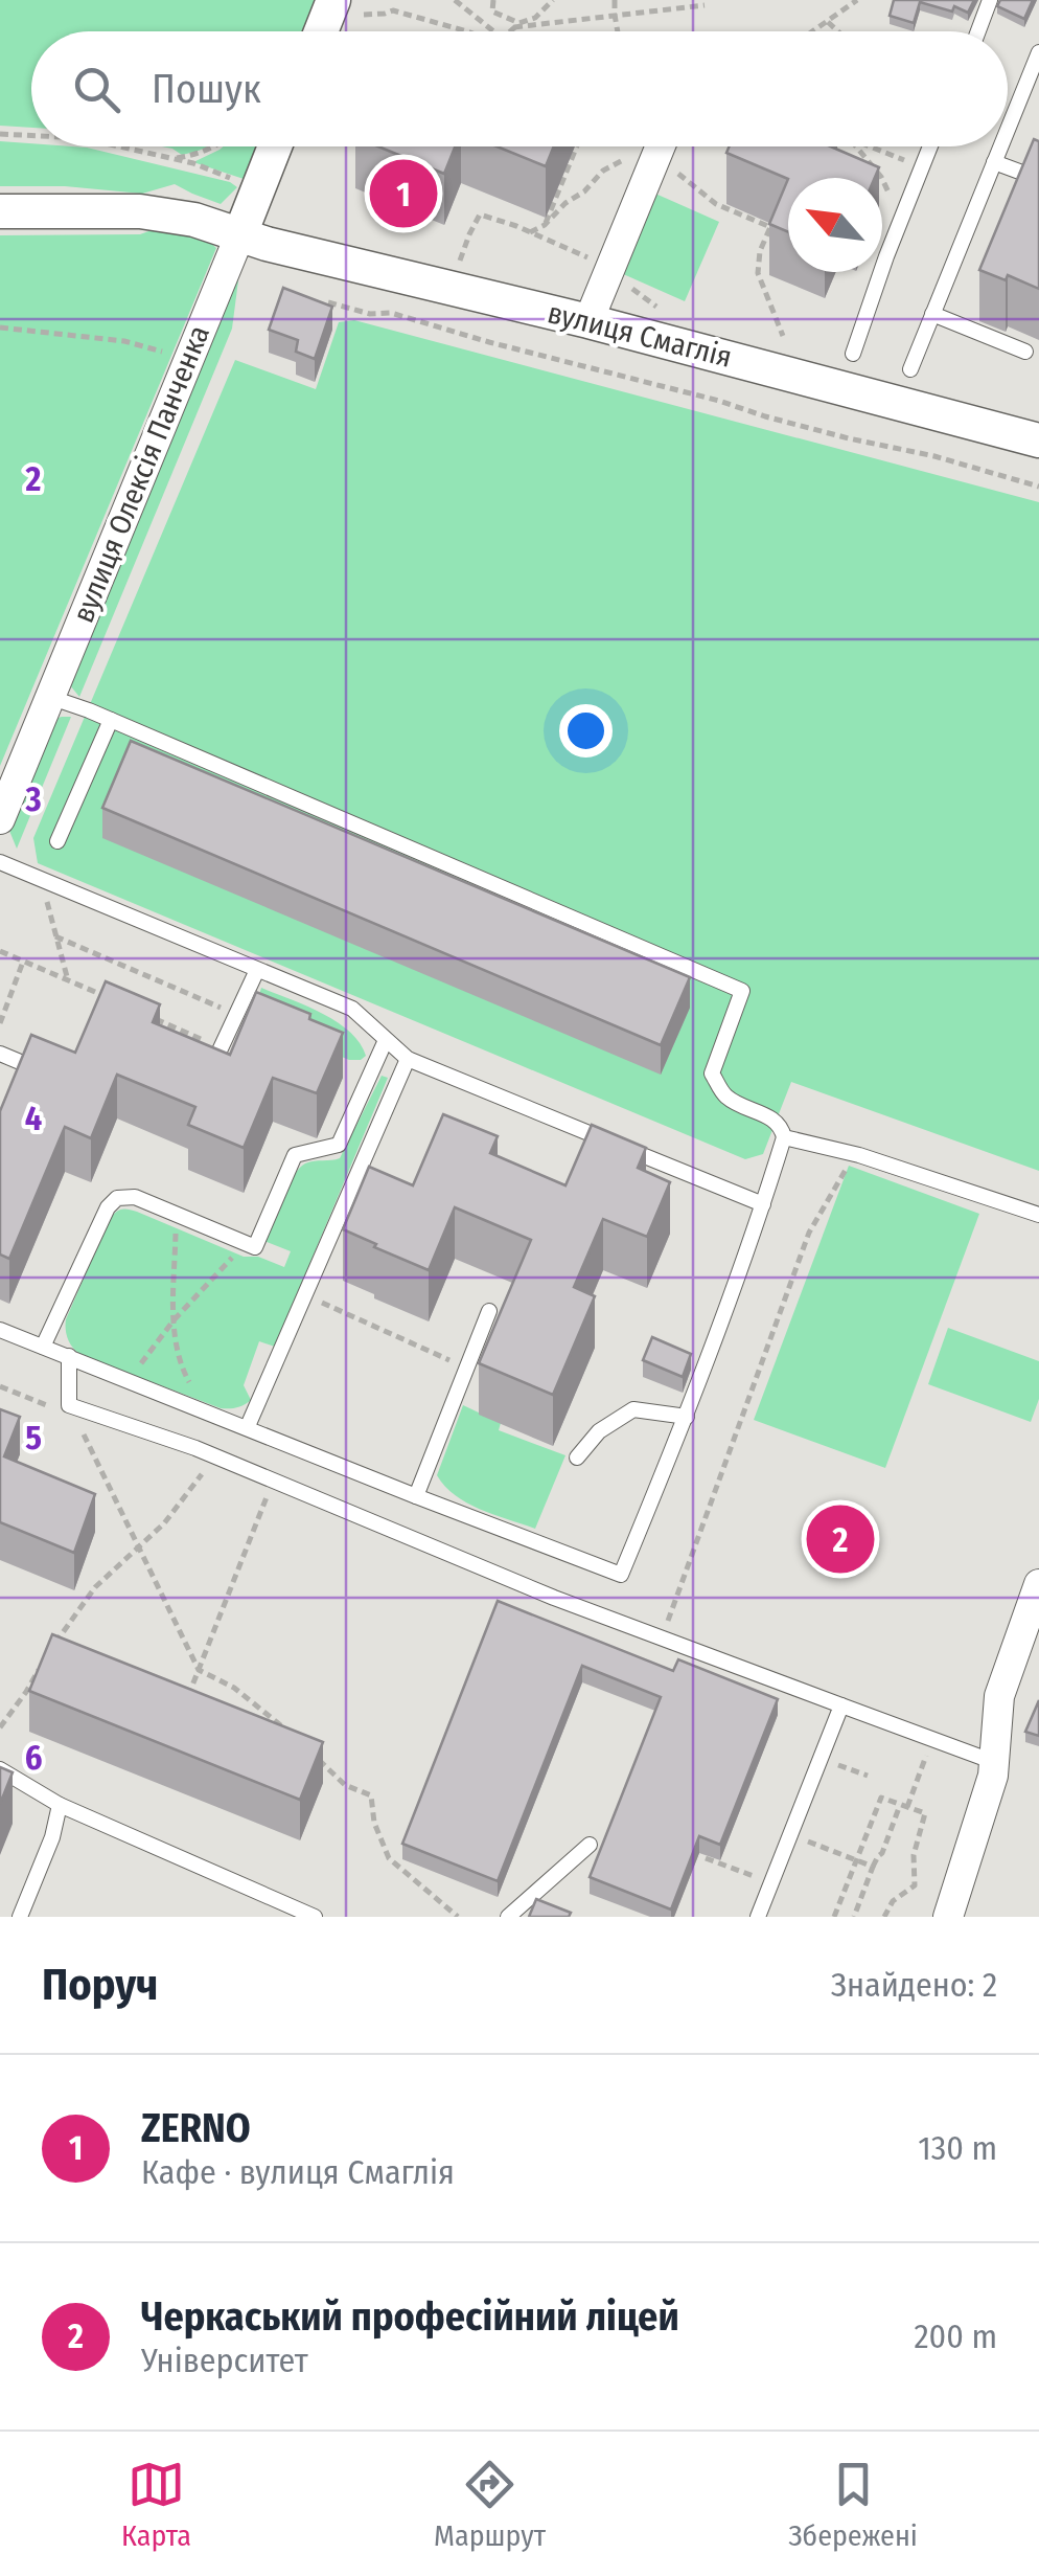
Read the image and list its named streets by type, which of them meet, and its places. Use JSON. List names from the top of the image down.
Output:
{
  "streets": {
    "street": ["вулиця Смаглія", "вулиця Олексія Панченка"]
  },
  "crossings": [
    ["вулиця Смаглія", "вулиця Олексія Панченка"]
  ],
  "north": "top left",
  "page": {
    "search": "Пошук",
    "pins": ["1", "2"],
    "heading": ["Поруч", "Знайдено: 2"],
    "list": [
      {
        "mark": "1",
        "name": "ZERNO",
        "note": "Кафе · вулиця Смаглія",
        "value": "130 m"
      },
      {
        "mark": "2",
        "name": "Черкаський професійний ліцей",
        "note": "Університет",
        "value": "200 m"
      }
    ],
    "nav": ["Карта", "Маршрут", "Збережені"]
  },
  "grid": {
    "rows": [
      "2",
      "3",
      "4",
      "5",
      "6"
    ]
  }
}
